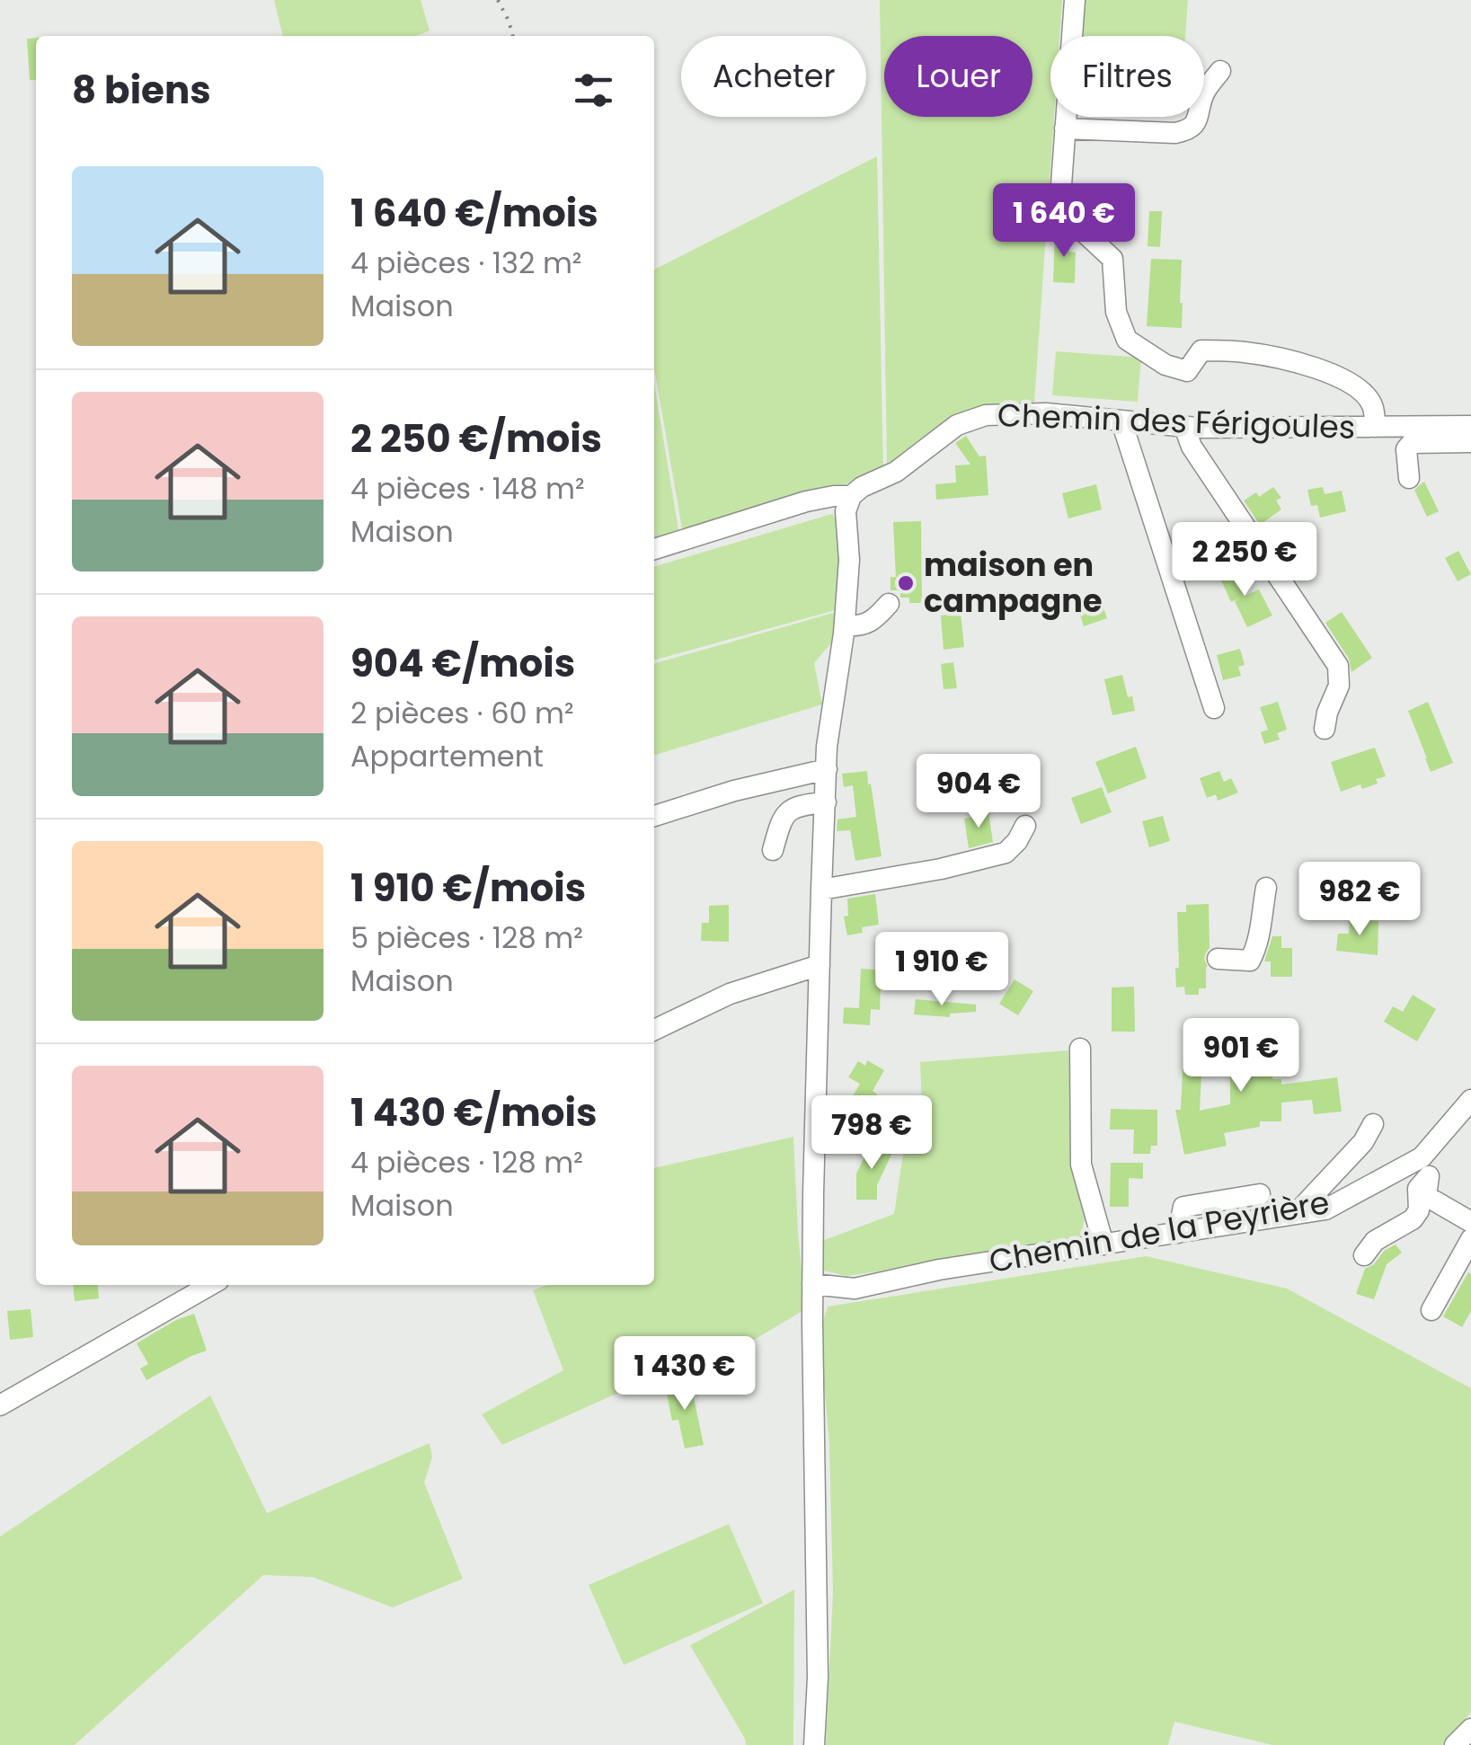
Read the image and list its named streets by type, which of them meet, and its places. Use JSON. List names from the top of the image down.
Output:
{
  "streets": {
    "street": ["Chemin des Férigoules", "Chemin de la Peyrière"]
  },
  "places": ["maison en campagne"],
  "page": {
    "chip": ["Acheter", "Louer", "Filtres"],
    "heading": "8 biens",
    "list": [
      {
        "name": "1 640 €/mois",
        "note": "4 pièces · 132 m² · Maison"
      },
      {
        "name": "2 250 €/mois",
        "note": "4 pièces · 148 m² · Maison"
      },
      {
        "name": "904 €/mois",
        "note": "2 pièces · 60 m² · Appartement"
      },
      {
        "name": "1 910 €/mois",
        "note": "5 pièces · 128 m² · Maison"
      },
      {
        "name": "1 430 €/mois",
        "note": "4 pièces · 128 m² · Maison"
      }
    ],
    "price": [
      "1 640 €",
      "2 250 €",
      "904 €",
      "982 €",
      "1 910 €",
      "901 €",
      "798 €",
      "1 430 €"
    ]
  }
}
